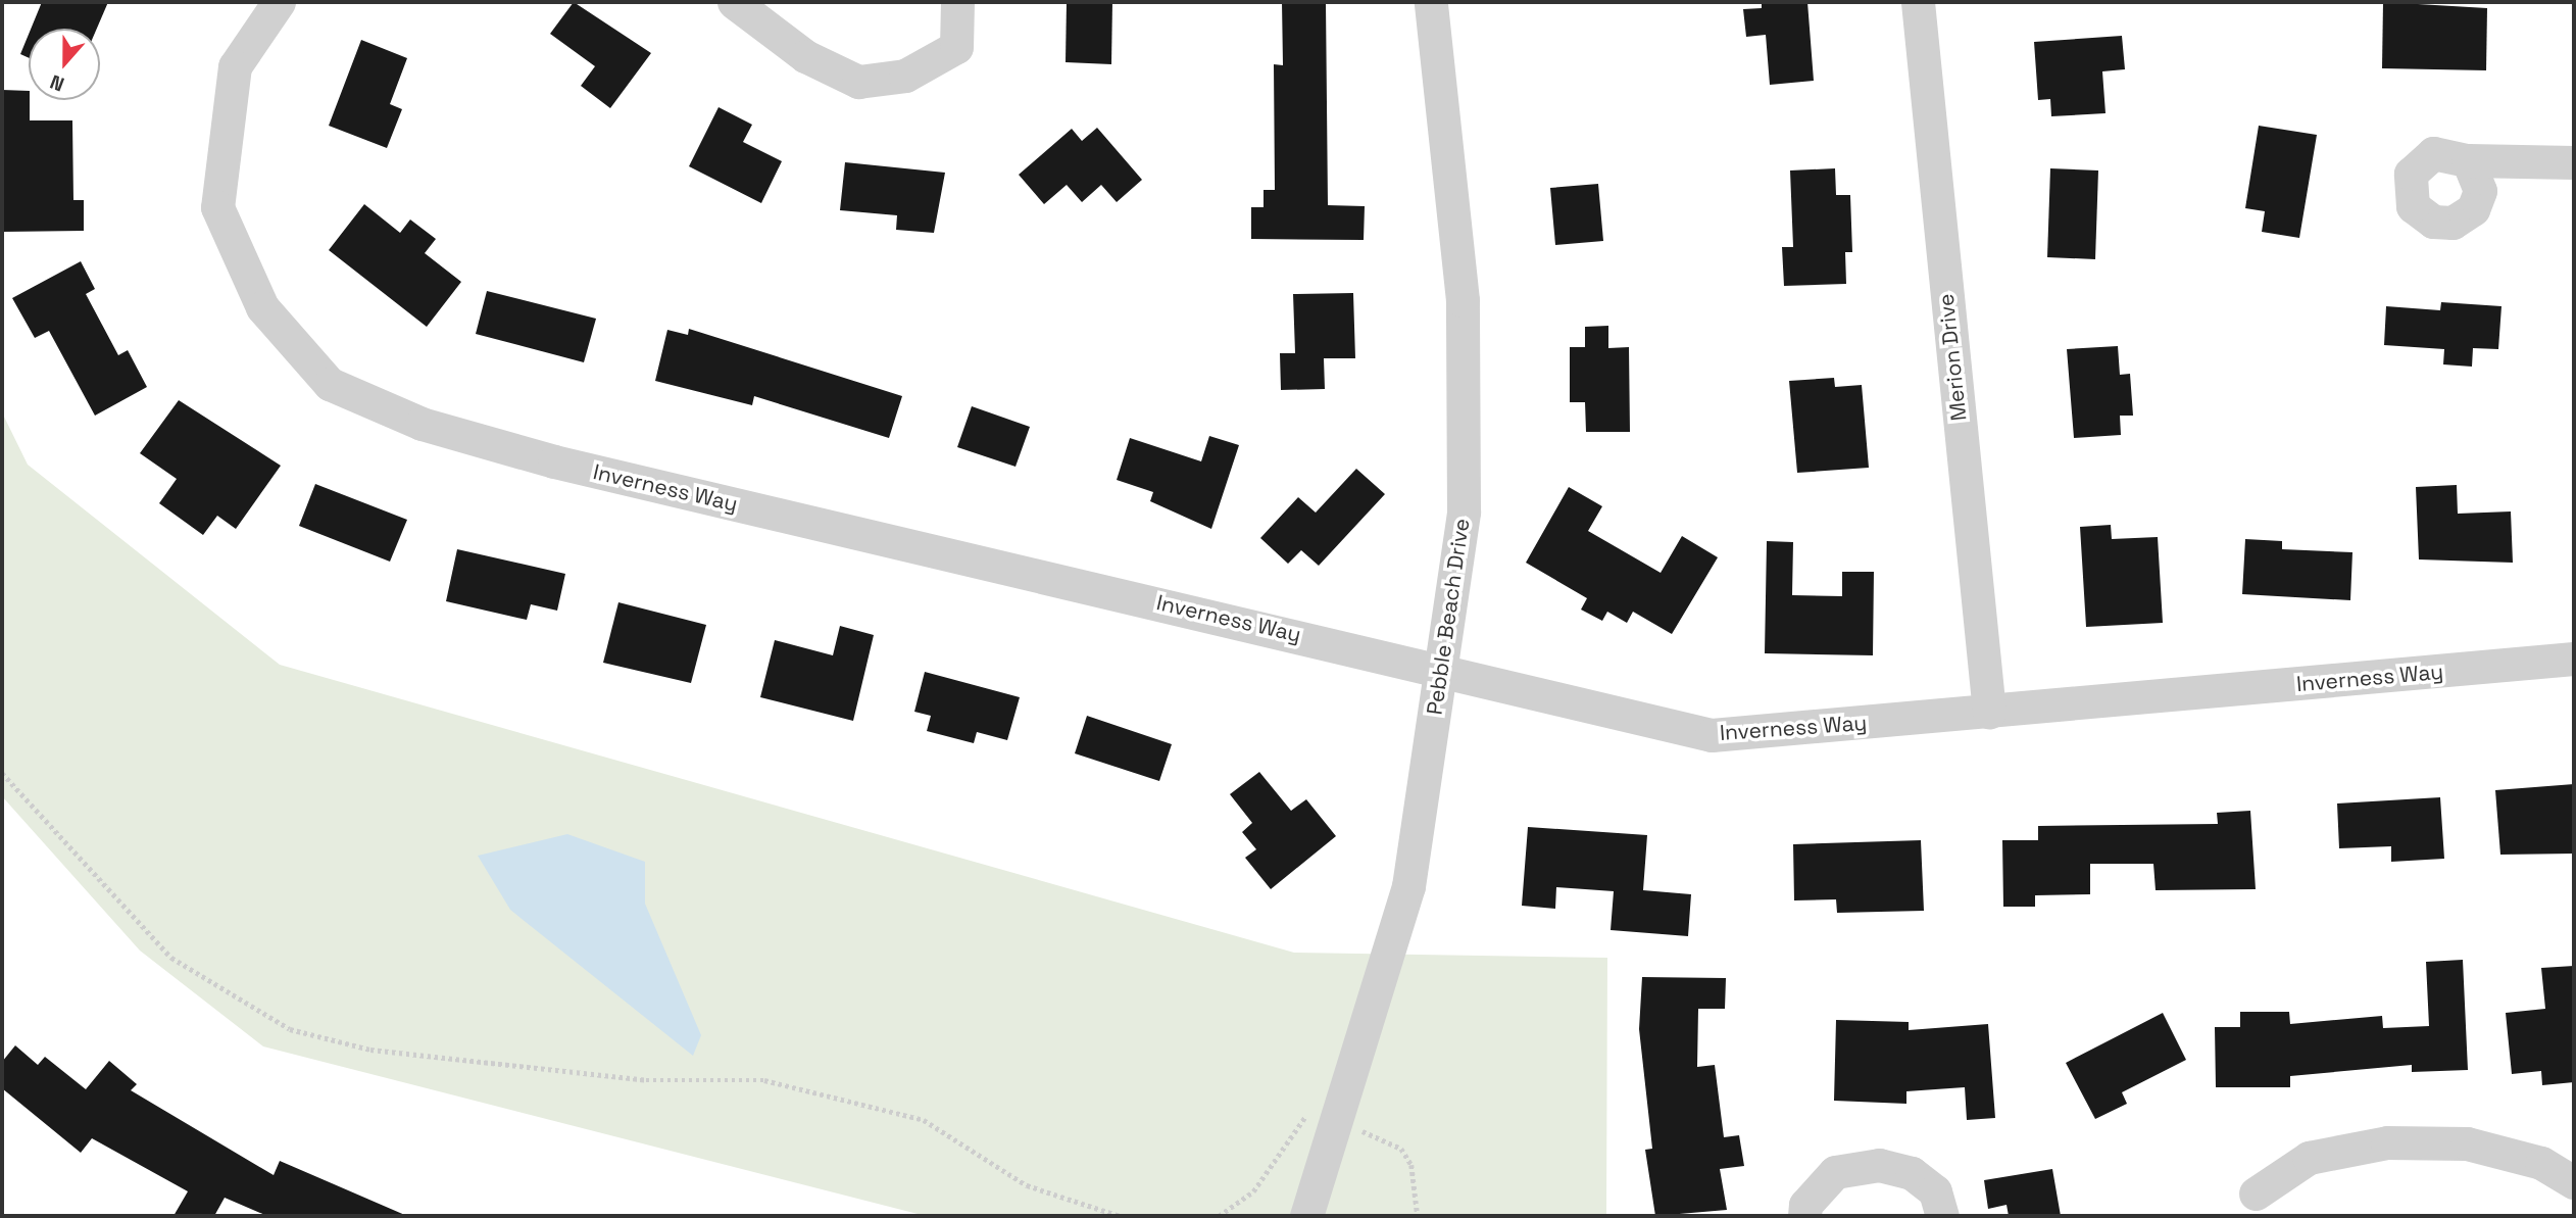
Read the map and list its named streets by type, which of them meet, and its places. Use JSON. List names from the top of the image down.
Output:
{
  "streets": {
    "street": ["Merion Drive", "Inverness Way", "Pebble Beach Drive"]
  },
  "crossings": [
    ["Merion Drive", "Inverness Way"],
    ["Inverness Way", "Pebble Beach Drive"]
  ],
  "north": "bottom"
}
